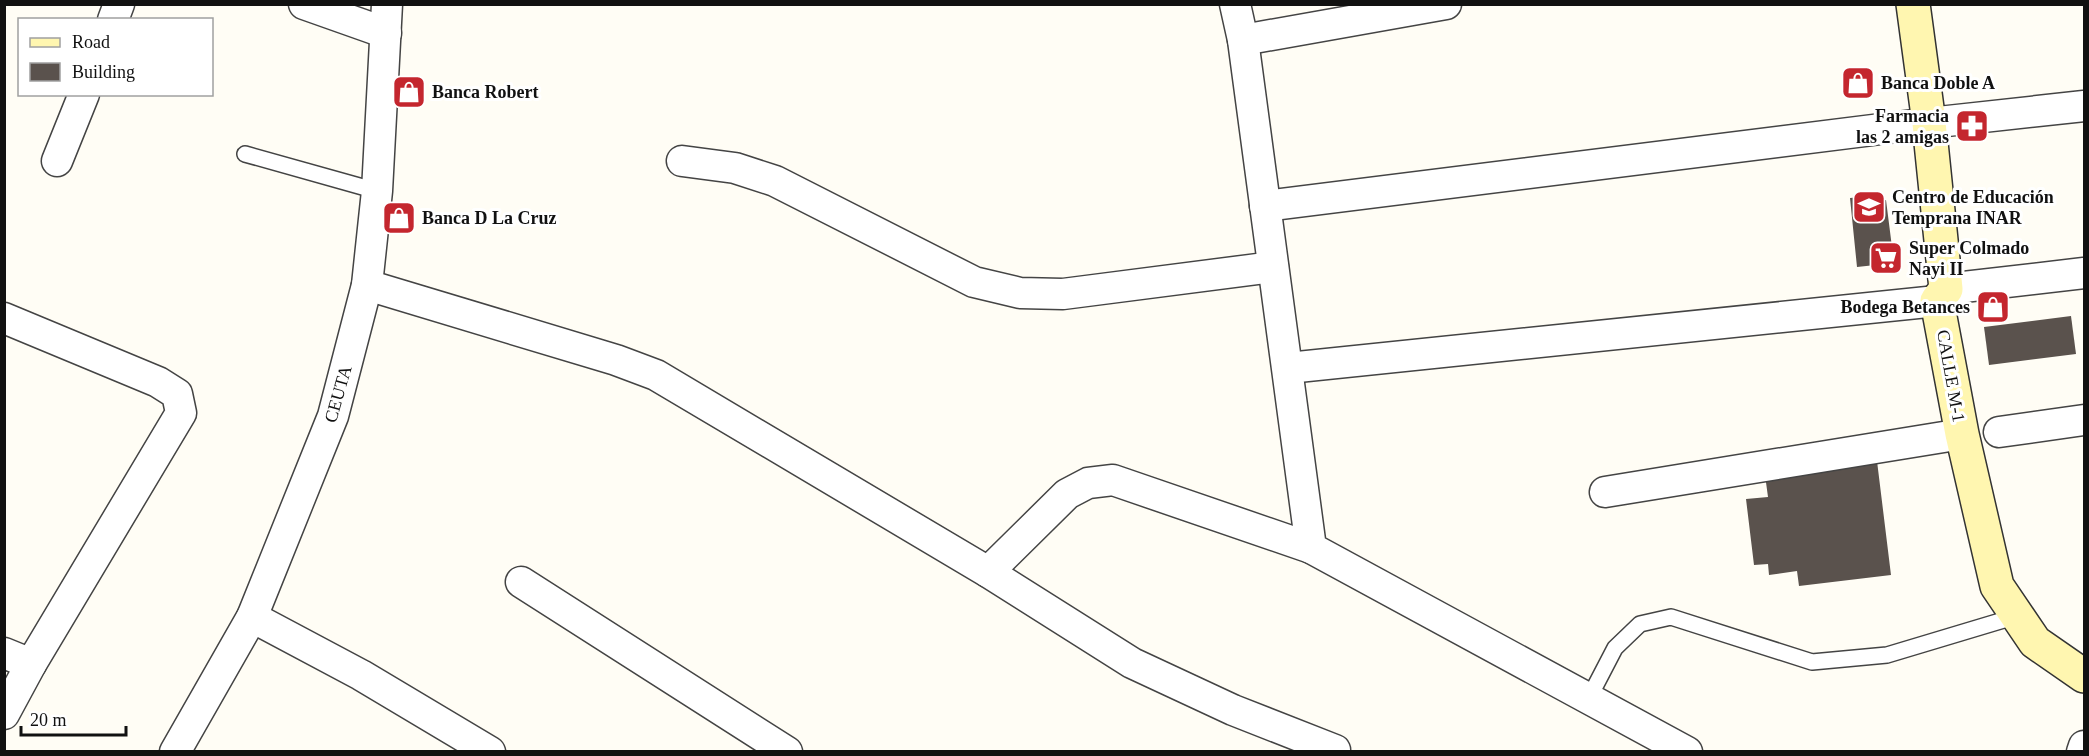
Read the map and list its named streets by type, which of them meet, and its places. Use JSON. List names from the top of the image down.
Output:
{
  "streets": {
    "street": ["CALLE M-1", "CEUTA"]
  },
  "places": {
    "shop": [
      "Banca Doble A",
      "Banca Robert",
      "Banca D La Cruz",
      "Bodega Betances"
    ],
    "pharmacy": ["Farmacia las 2 amigas"],
    "school or university": ["Centro de Educación Temprana INAR"],
    "supermarket": ["Super Colmado Nayi II"]
  },
  "legend": ["Road", "Building"],
  "scale_bar": "20 m"
}
